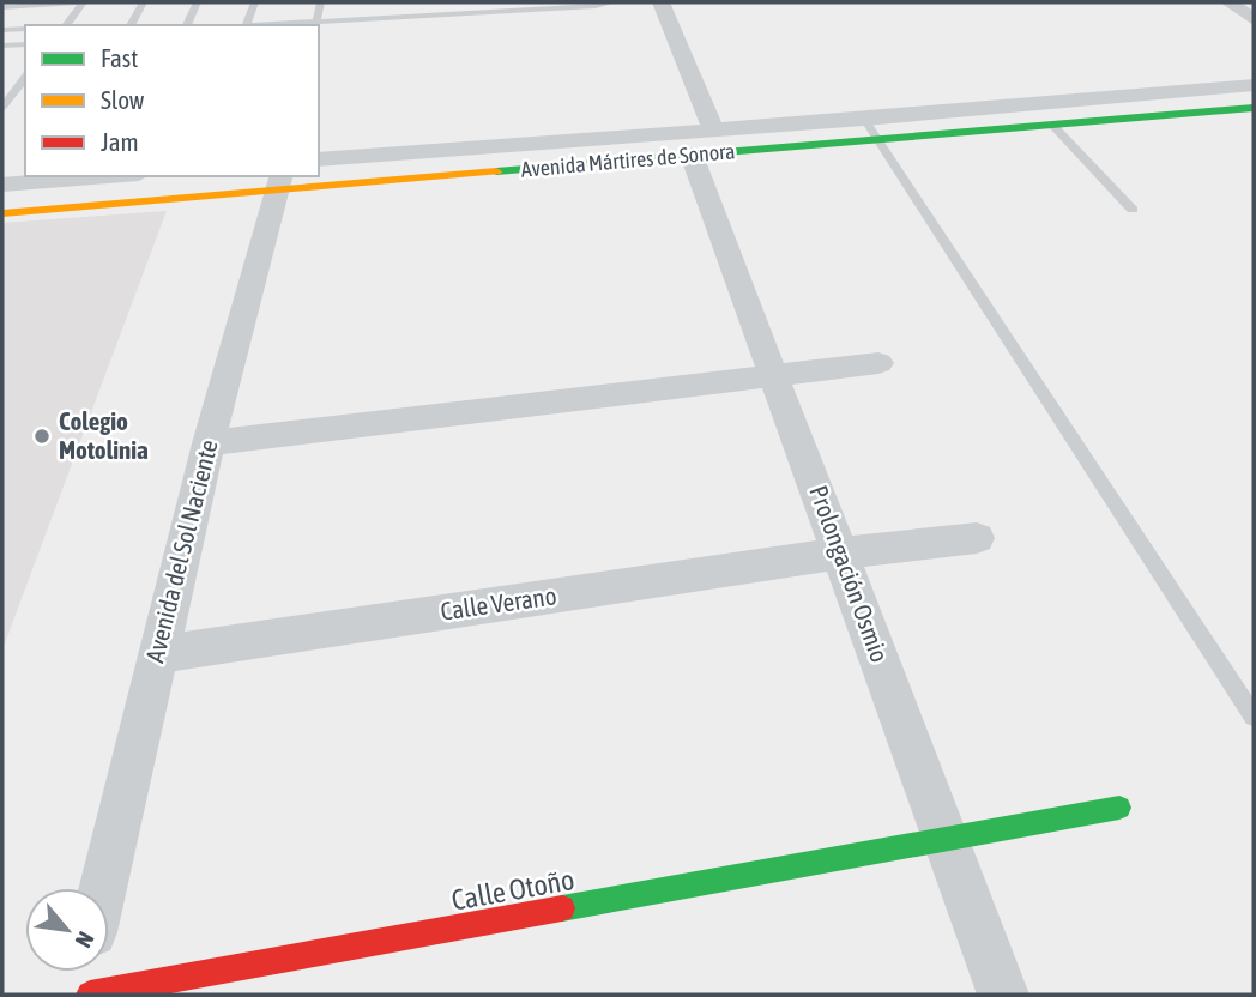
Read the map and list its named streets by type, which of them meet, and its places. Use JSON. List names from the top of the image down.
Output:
{
  "streets": {
    "street": [
      "Avenida Mártires de Sonora",
      "Avenida del Sol Naciente",
      "Prolongación Osmio",
      "Calle Verano",
      "Calle Otoño"
    ]
  },
  "crossings": [
    ["Avenida Mártires de Sonora", "Avenida del Sol Naciente"],
    ["Avenida Mártires de Sonora", "Prolongación Osmio"],
    ["Avenida del Sol Naciente", "Calle Verano"],
    ["Prolongación Osmio", "Calle Verano"],
    ["Prolongación Osmio", "Calle Otoño"]
  ],
  "places": ["Colegio Motolinia"],
  "legend": ["Fast", "Slow", "Jam"],
  "north": "bottom right"
}
